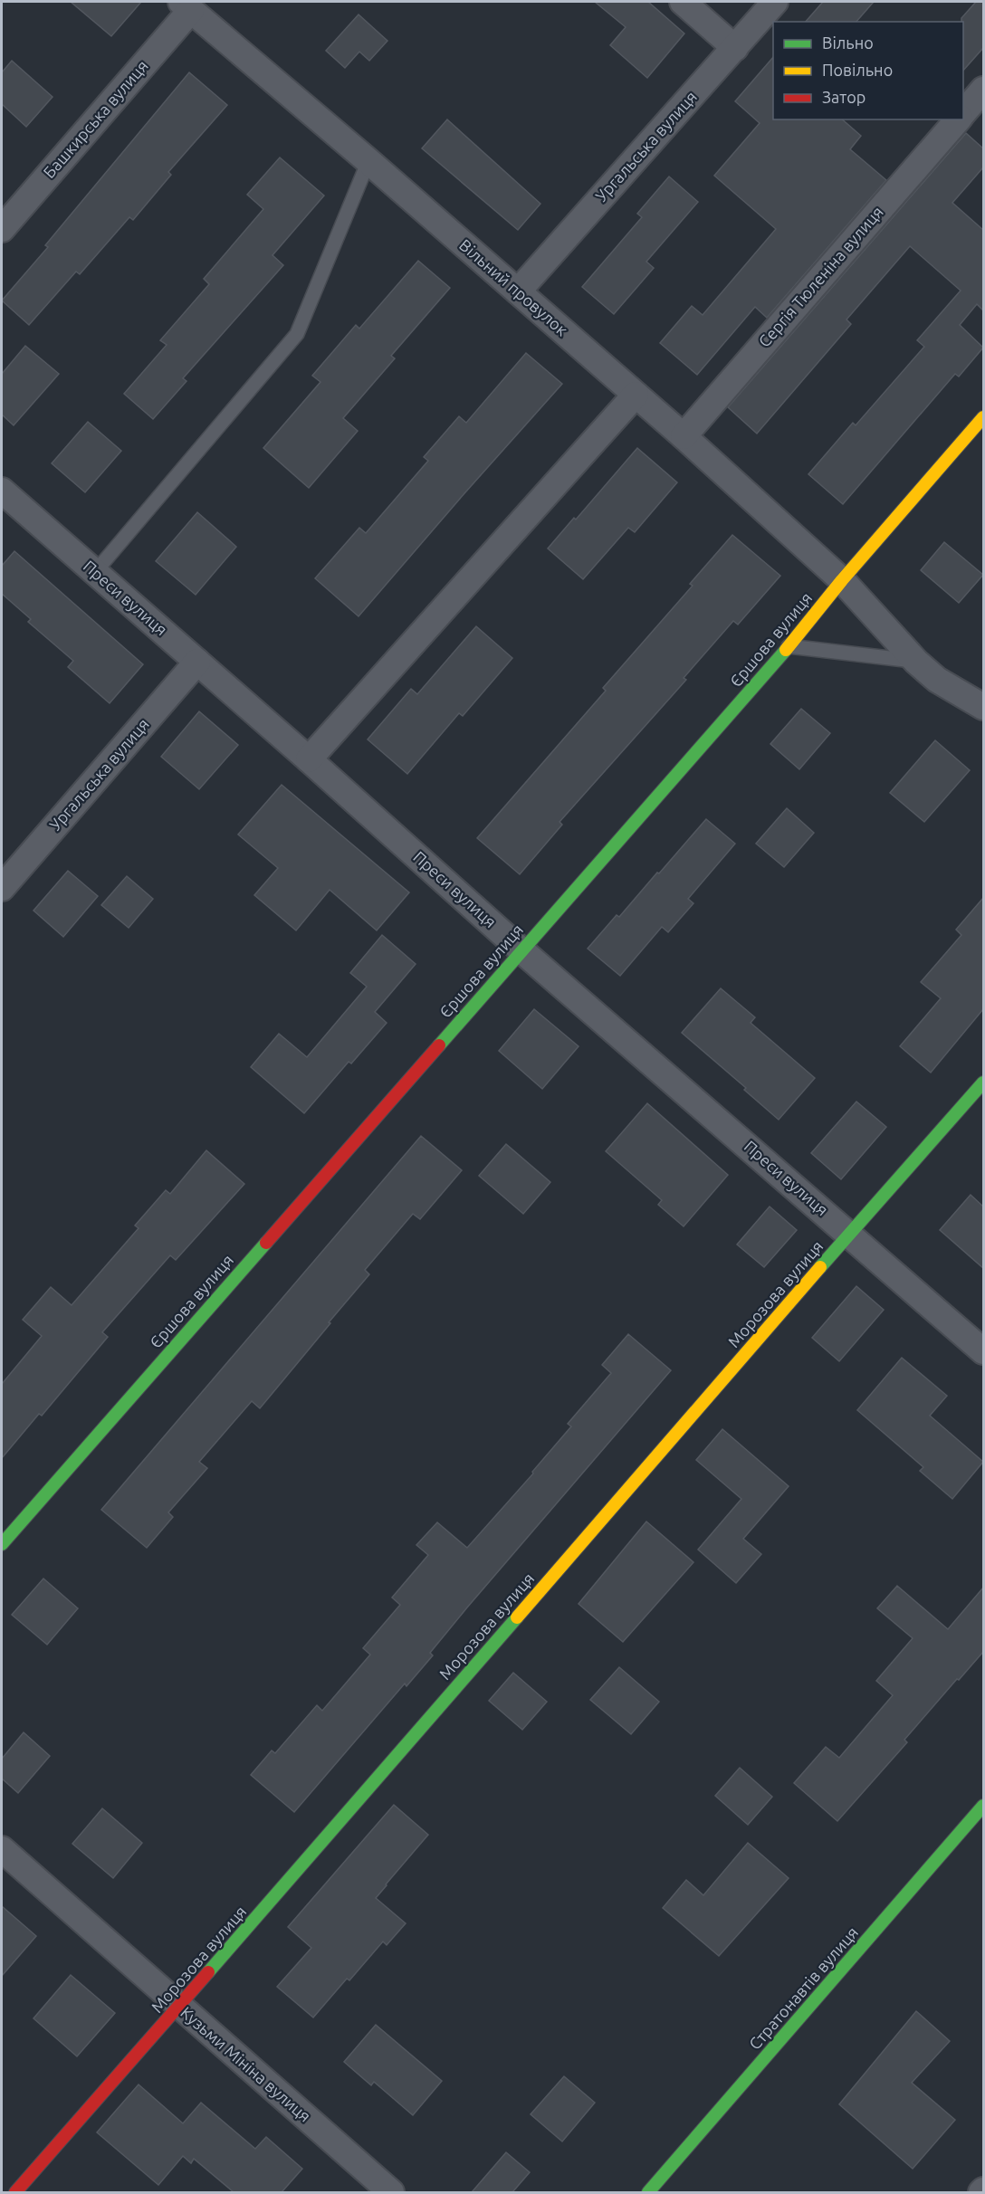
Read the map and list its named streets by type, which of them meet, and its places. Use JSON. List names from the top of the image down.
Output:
{
  "streets": {
    "street": [
      "Башкирська вулиця",
      "Ургальська вулиця",
      "Сергія Тюленіна вулиця",
      "Вільний провулок",
      "Преси вулиця",
      "Єршова вулиця",
      "Морозова вулиця",
      "Стратонавтів вулиця",
      "Кузьми Мініна вулиця"
    ]
  },
  "crossings": [
    ["Башкирська вулиця", "Вільний провулок"],
    ["Ургальська вулиця", "Вільний провулок"],
    ["Ургальська вулиця", "Преси вулиця"],
    ["Сергія Тюленіна вулиця", "Вільний провулок"],
    ["Вільний провулок", "Єршова вулиця"],
    ["Преси вулиця", "Єршова вулиця"],
    ["Преси вулиця", "Морозова вулиця"],
    ["Морозова вулиця", "Кузьми Мініна вулиця"]
  ],
  "legend": ["Вільно", "Повільно", "Затор"]
}
